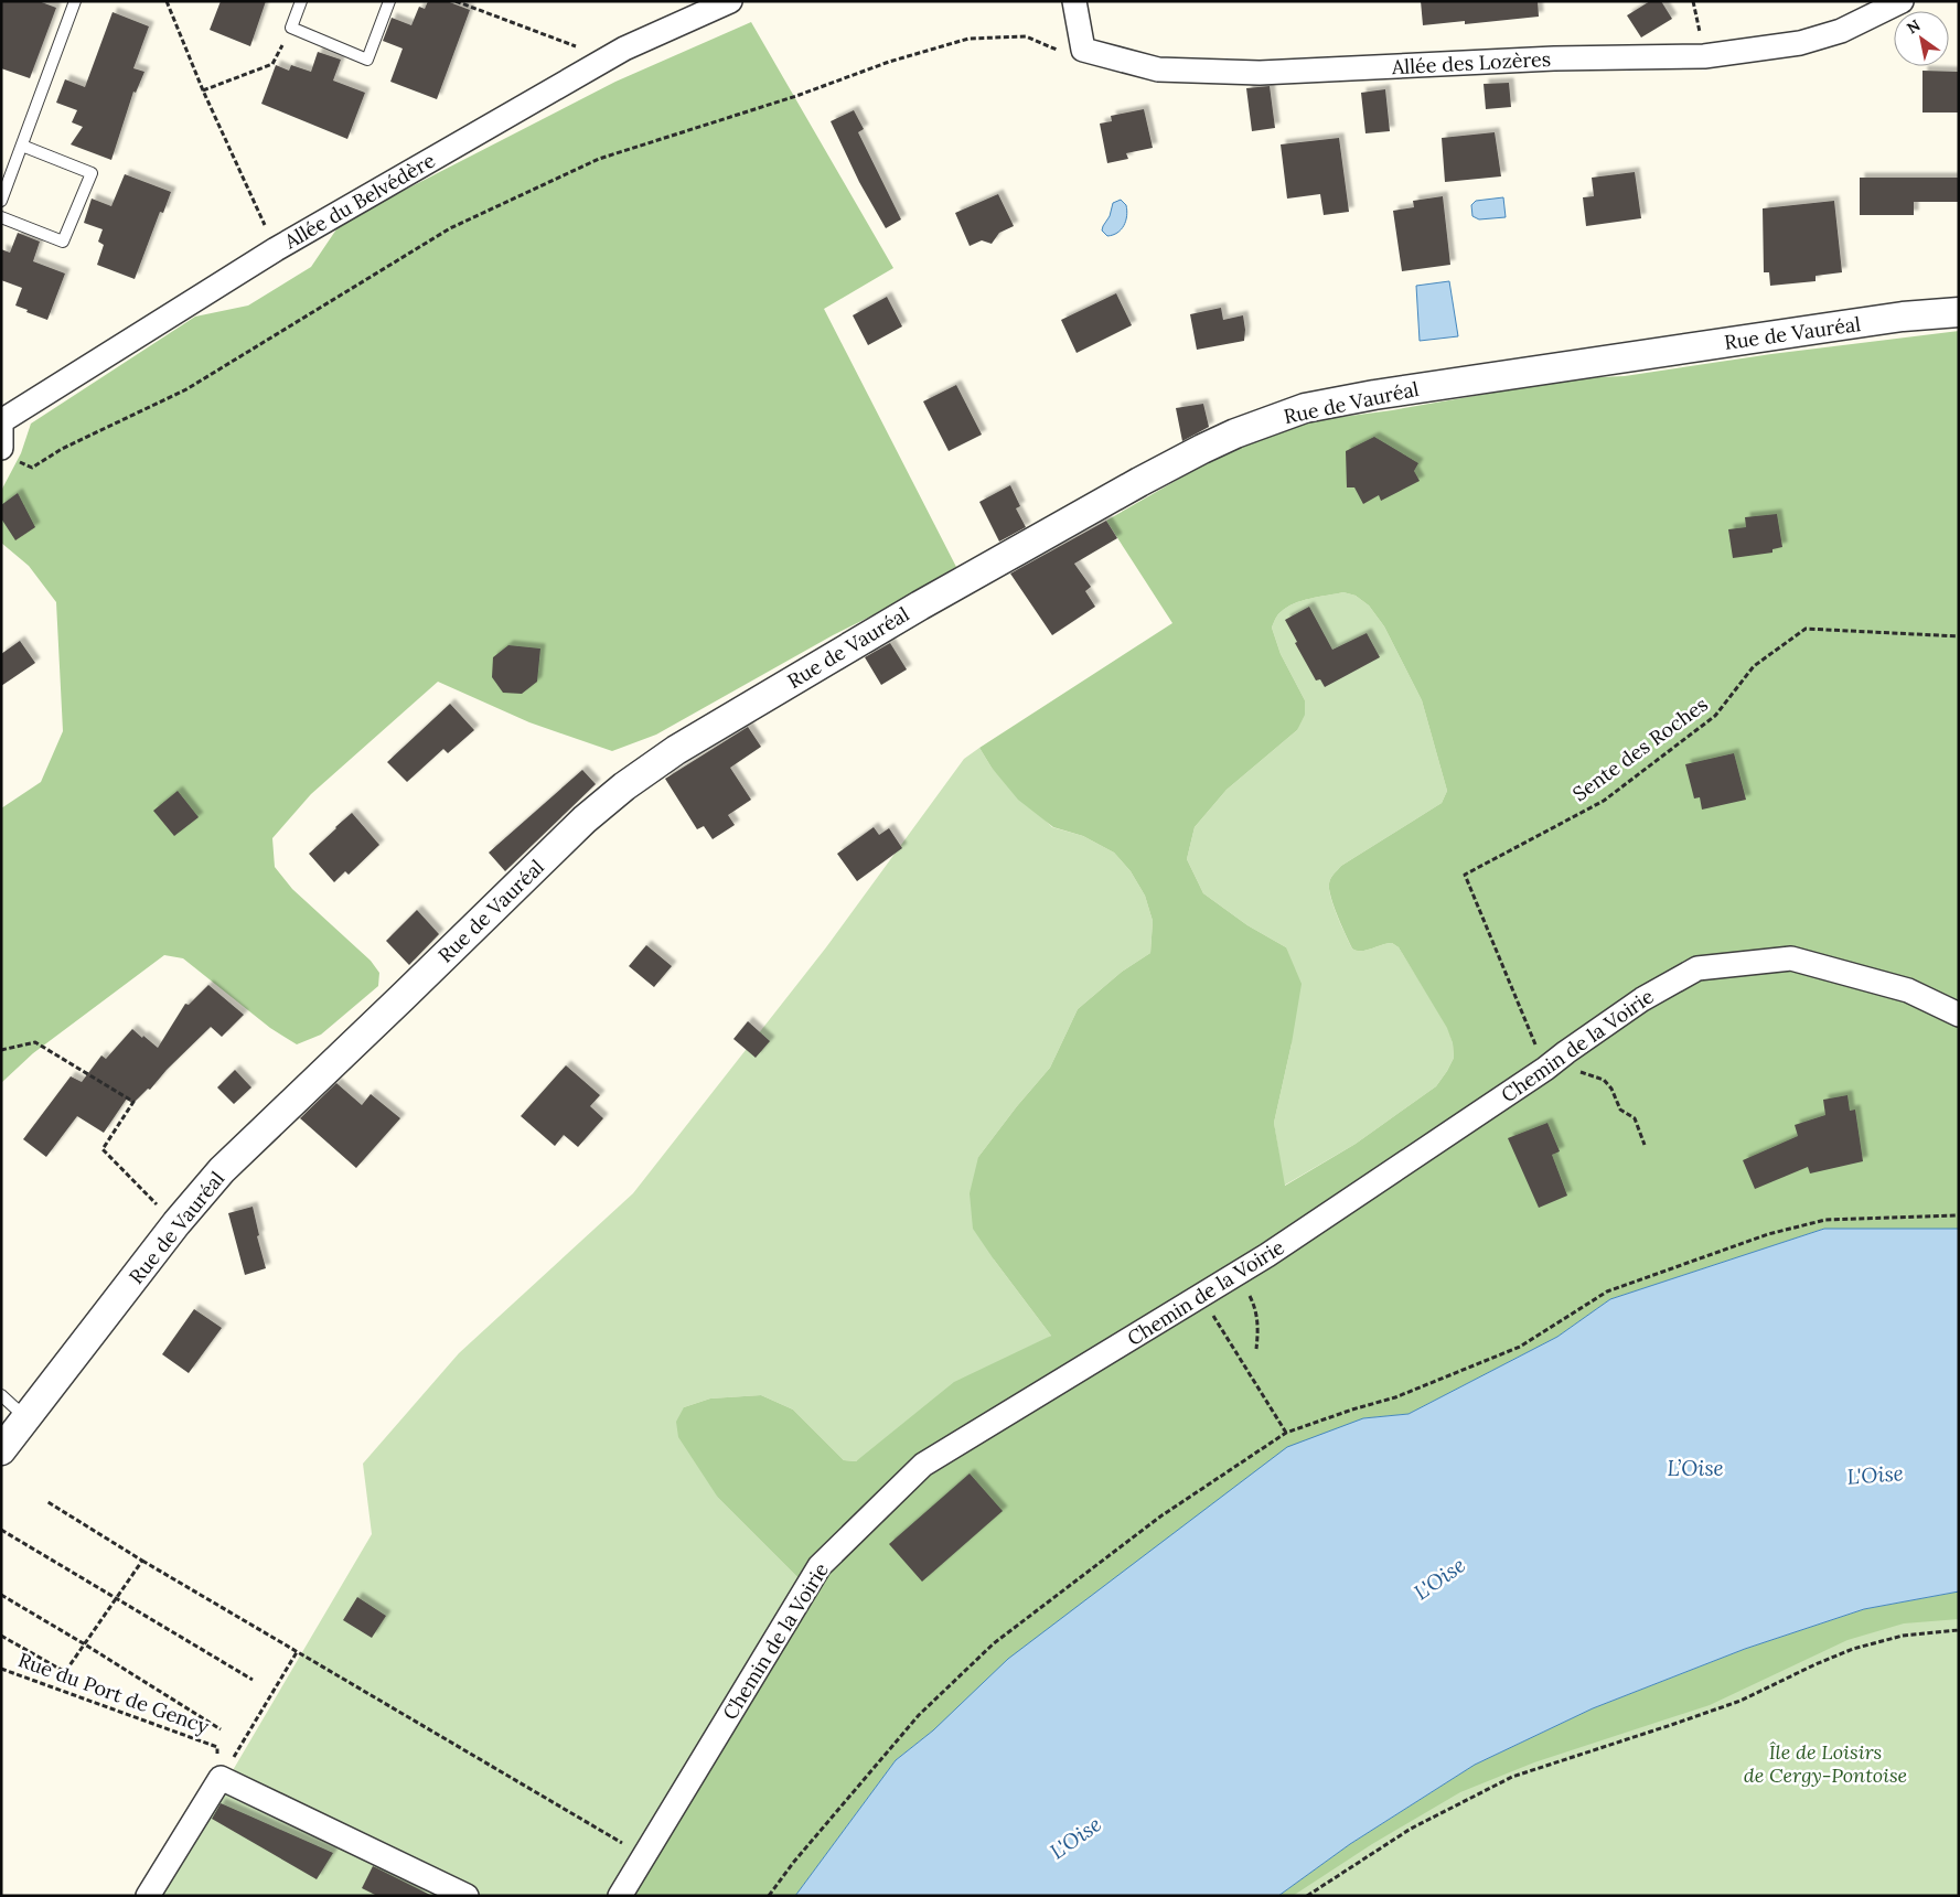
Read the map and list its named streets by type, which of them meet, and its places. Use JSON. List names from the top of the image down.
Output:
{
  "streets": {
    "street": [
      "Allée des Lozères",
      "Allée du Belvédère",
      "Rue de Vauréal",
      "Chemin de la Voirie"
    ],
    "path": ["Sente des Roches", "Rue du Port de Gency"]
  },
  "crossings": [
    ["Sente des Roches", "Chemin de la Voirie"]
  ],
  "water": ["L’Oise", "L'Oise"],
  "parks": ["Île de Loisirs de Cergy-Pontoise"],
  "north": "top left"
}
